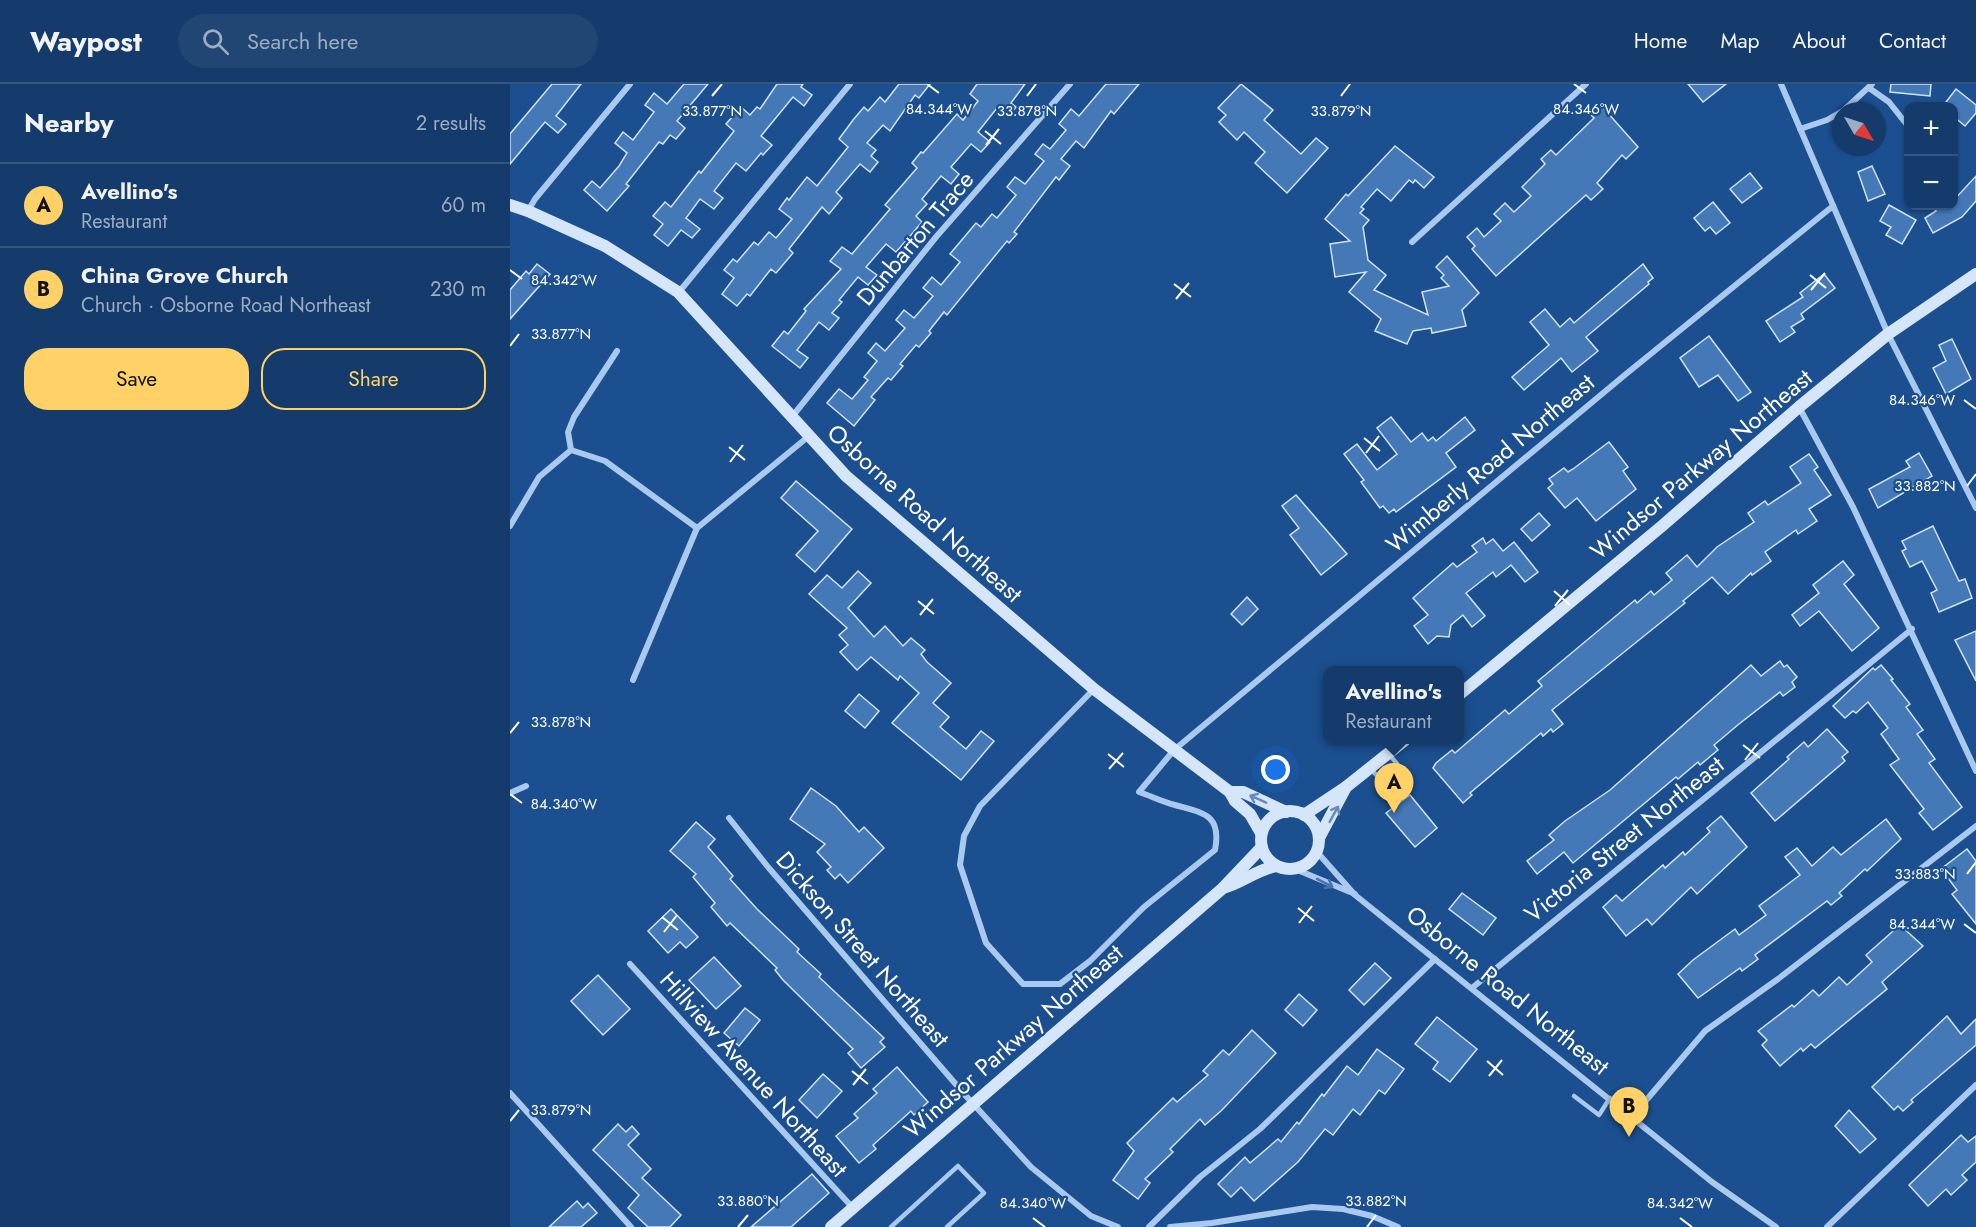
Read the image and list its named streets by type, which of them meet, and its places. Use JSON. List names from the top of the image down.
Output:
{
  "streets": {
    "street": [
      "Dunbarton Trace",
      "Wimberly Road Northeast",
      "Windsor Parkway Northeast",
      "Osborne Road Northeast",
      "Victoria Street Northeast",
      "Dickson Street Northeast",
      "Hillview Avenue Northeast"
    ]
  },
  "crossings": [
    ["Dunbarton Trace", "Osborne Road Northeast"],
    ["Wimberly Road Northeast", "Osborne Road Northeast"],
    ["Windsor Parkway Northeast", "Osborne Road Northeast"],
    ["Windsor Parkway Northeast", "Dickson Street Northeast"],
    ["Windsor Parkway Northeast", "Hillview Avenue Northeast"],
    ["Osborne Road Northeast", "Victoria Street Northeast"]
  ],
  "north": "bottom right",
  "page": {
    "header": "Waypost",
    "search": "Search here",
    "nav": [
      "Home",
      "Map",
      "About",
      "Contact"
    ],
    "heading": ["Nearby", "2 results"],
    "map_buttons": ["+", "−"],
    "list": [
      {
        "mark": "A",
        "name": "Avellino's",
        "note": "Restaurant",
        "value": "60 m"
      },
      {
        "mark": "B",
        "name": "China Grove Church",
        "note": "Church · Osborne Road Northeast",
        "value": "230 m"
      }
    ],
    "buttons": ["Save", "Share"],
    "popup": ["Avellino's", "Restaurant"],
    "pins": ["A", "B"]
  },
  "coordinates": [
    "84.344°W",
    "84.346°W",
    "33.877°N",
    "33.879°N",
    "33.878°N",
    "84.342°W",
    "33.882°N",
    "84.340°W",
    "33.883°N",
    "33.880°N"
  ]
}
